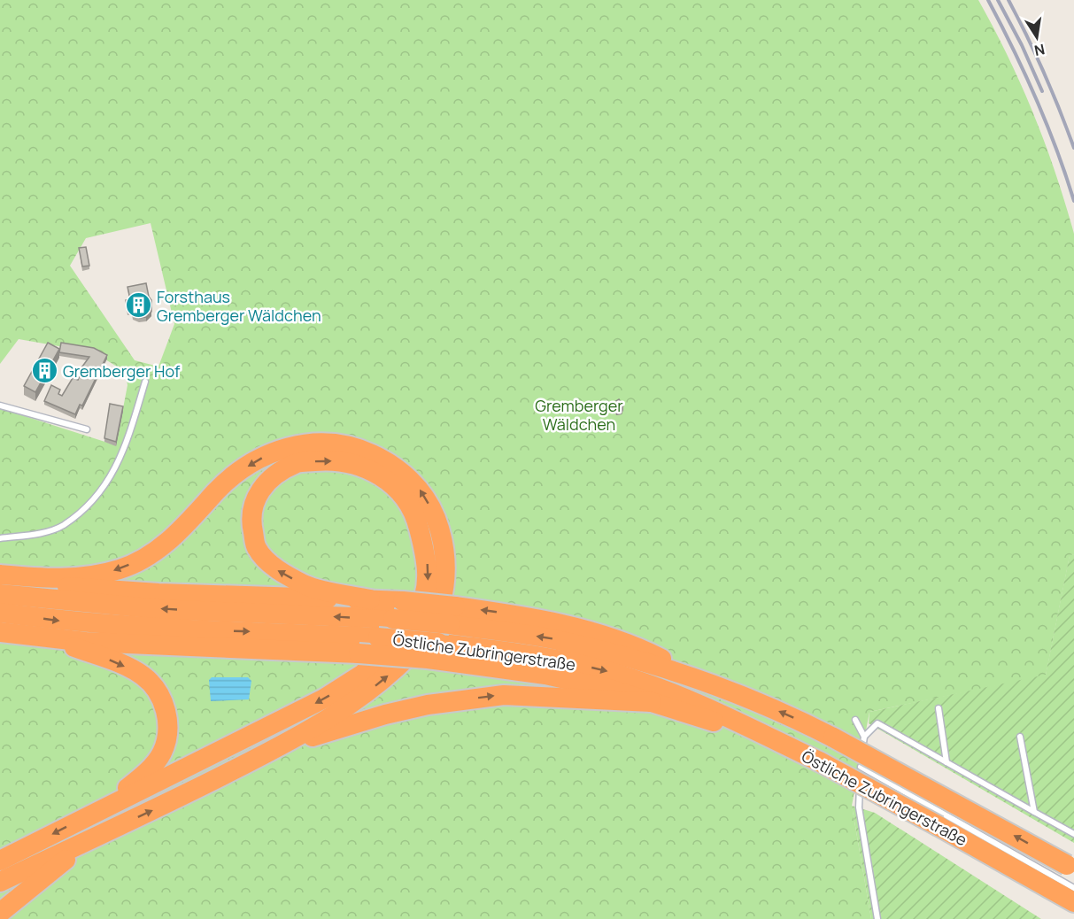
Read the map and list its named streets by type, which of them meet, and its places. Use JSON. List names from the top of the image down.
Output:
{
  "streets": {
    "highway": ["Östliche Zubringerstraße"]
  },
  "parks": ["Gremberger Wäldchen"],
  "places": {
    "building": ["Forsthaus Gremberger Wäldchen", "Gremberger Hof"]
  },
  "north": "bottom"
}
